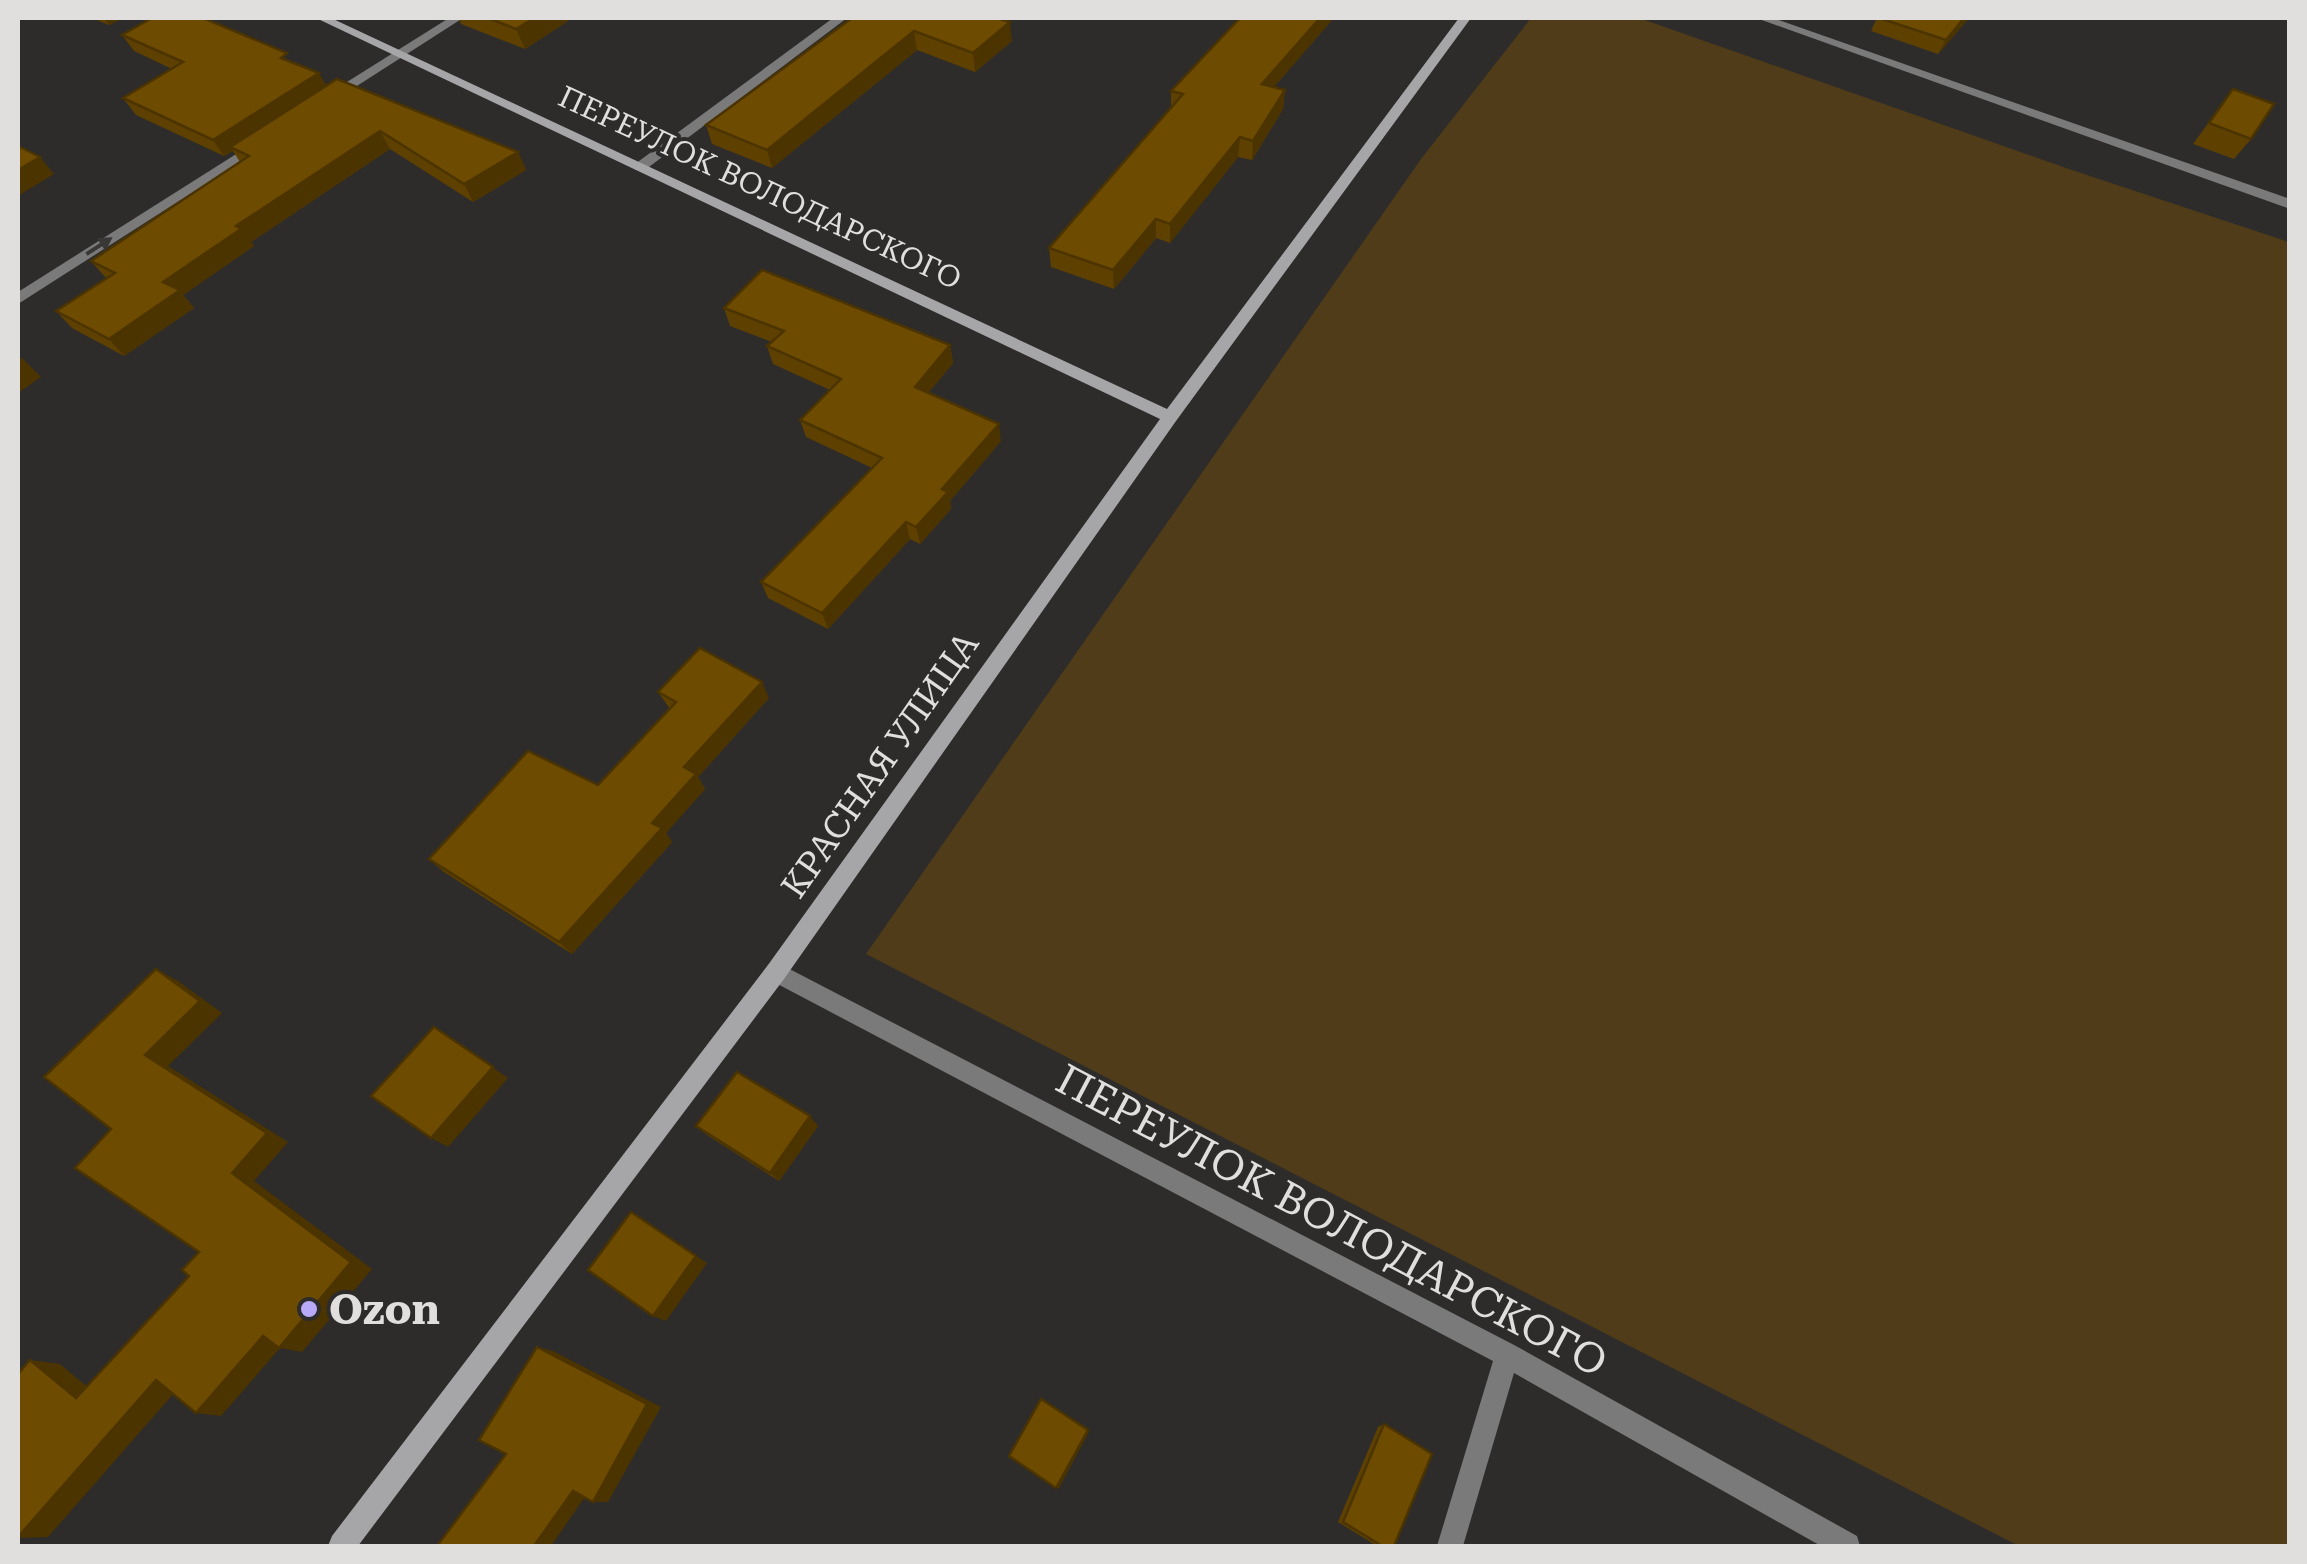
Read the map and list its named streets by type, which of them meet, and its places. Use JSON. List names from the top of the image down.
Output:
{
  "streets": {
    "street": ["ПЕРЕУЛОК ВОЛОДАРСКОГО", "КРАСНАЯ УЛИЦА"]
  },
  "crossings": [
    ["ПЕРЕУЛОК ВОЛОДАРСКОГО", "КРАСНАЯ УЛИЦА"]
  ],
  "places": ["Ozon"]
}
